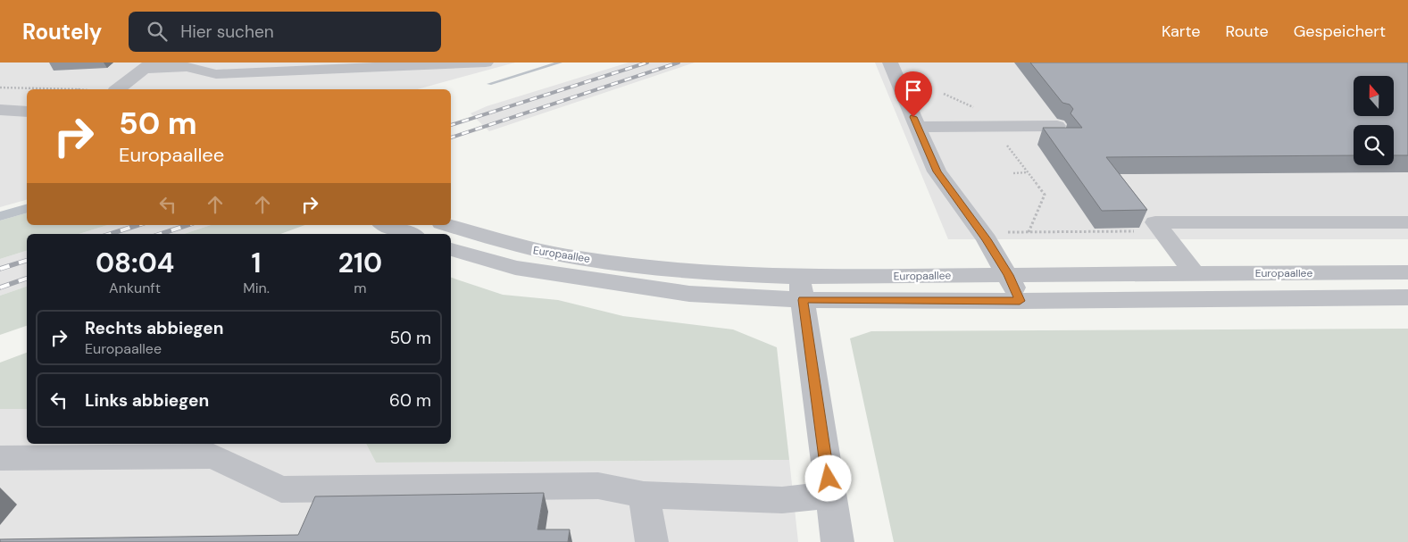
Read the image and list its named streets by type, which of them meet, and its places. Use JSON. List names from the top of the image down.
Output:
{
  "streets": {
    "street": ["Europaallee"]
  },
  "north": "top",
  "page": {
    "header": "Routely",
    "search": "Hier suchen",
    "nav": ["Karte", "Route", "Gespeichert"],
    "turn": ["50 m", "Europaallee"],
    "eta": [
      "08:04",
      "Ankunft",
      "1",
      "Min.",
      "210",
      "m"
    ],
    "list": [
      {
        "name": "Rechts abbiegen",
        "note": "Europaallee",
        "value": "50 m"
      },
      {
        "name": "Links abbiegen",
        "value": "60 m"
      }
    ]
  }
}
